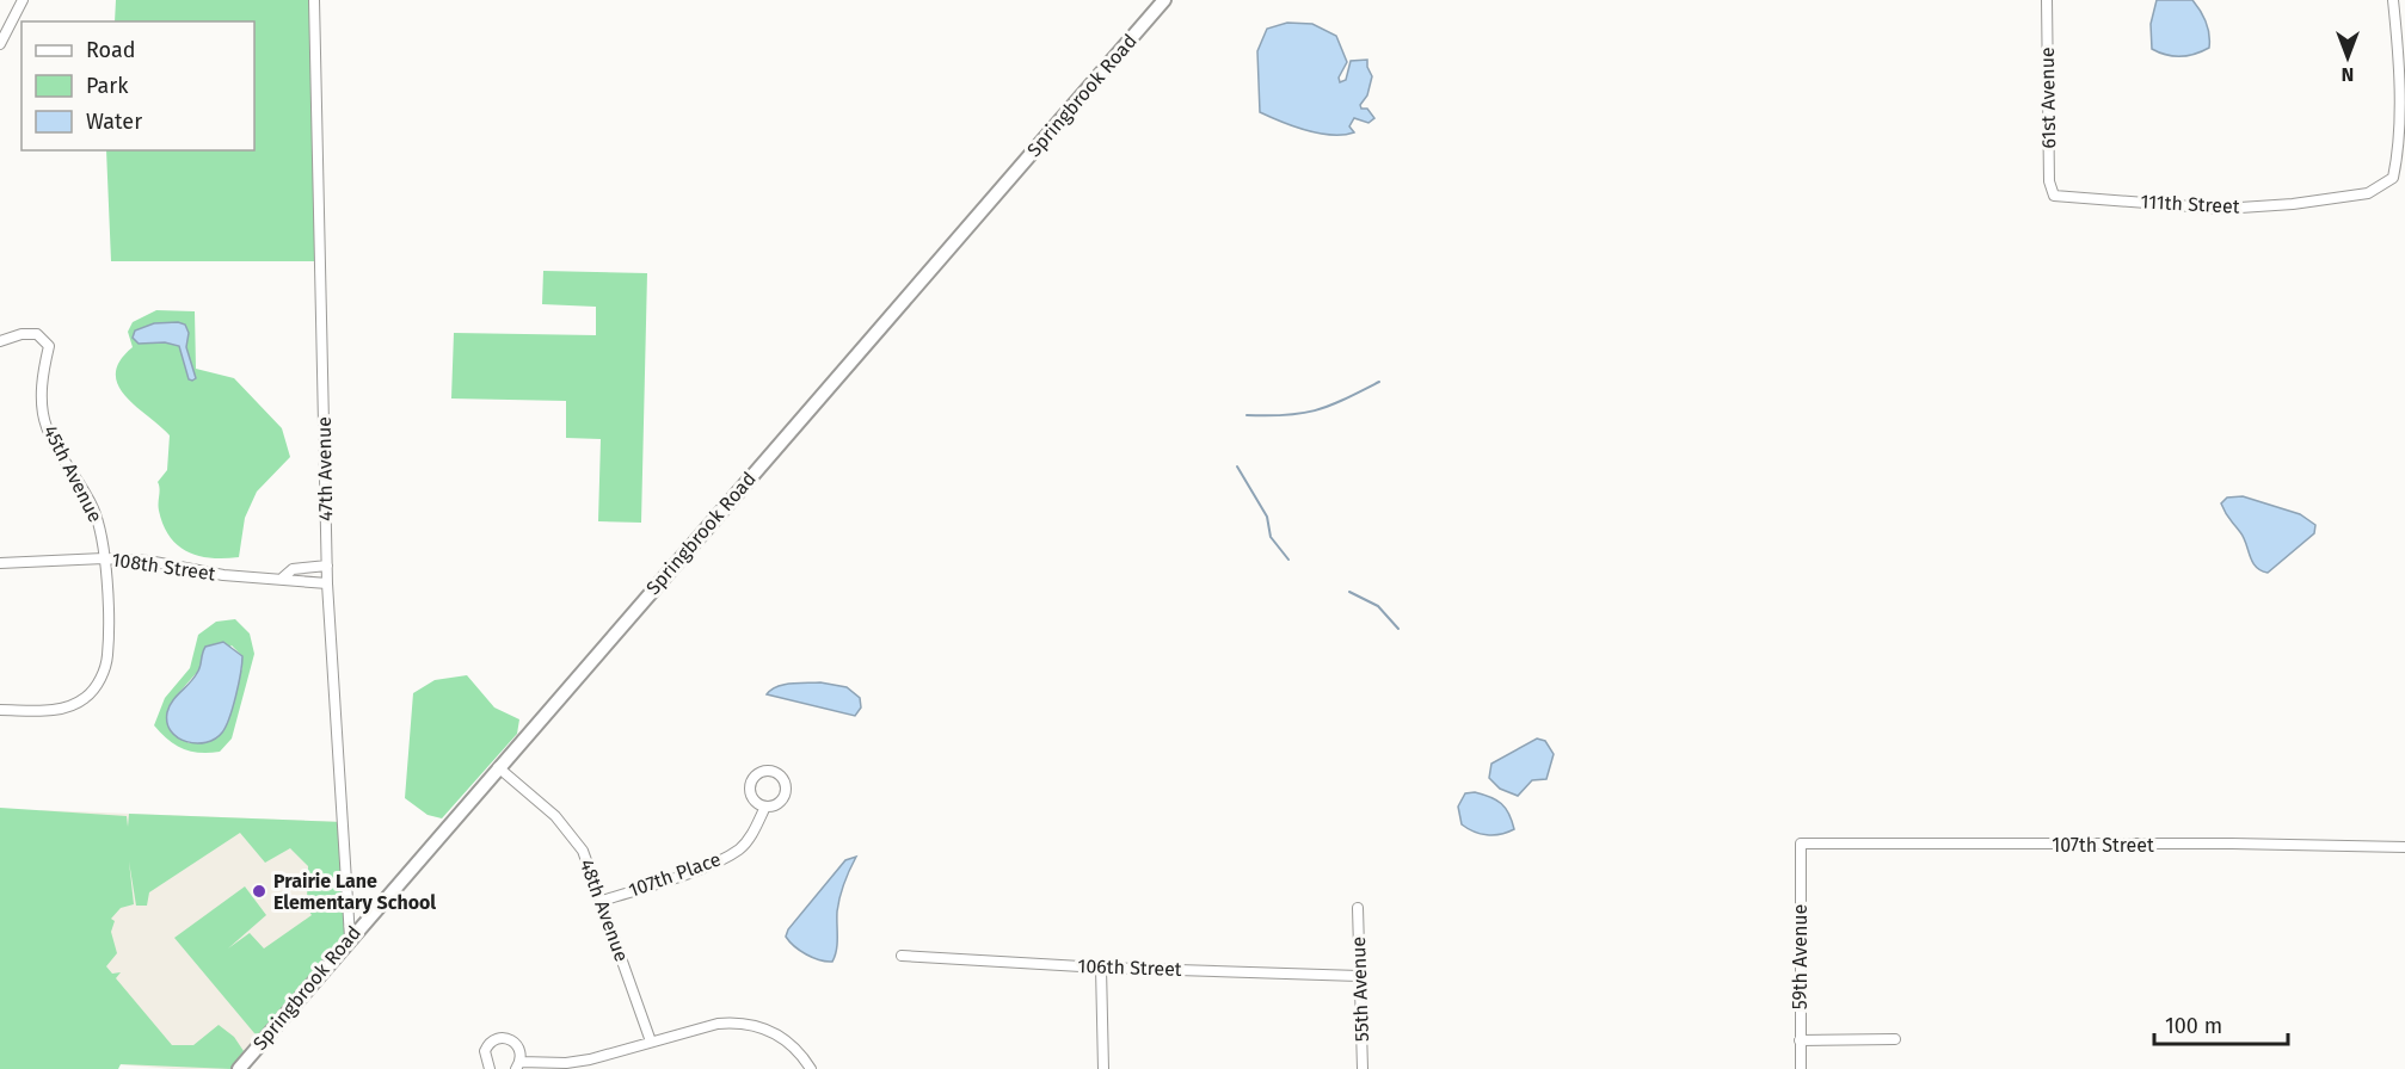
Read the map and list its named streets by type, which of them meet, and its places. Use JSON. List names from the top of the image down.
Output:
{
  "streets": {
    "street": [
      "Springbrook Road",
      "61st Avenue",
      "111th Street",
      "47th Avenue",
      "45th Avenue",
      "108th Street",
      "107th Street",
      "107th Place",
      "48th Avenue",
      "59th Avenue",
      "106th Street",
      "55th Avenue"
    ]
  },
  "crossings": [
    ["Springbrook Road", "47th Avenue"],
    ["Springbrook Road", "48th Avenue"],
    ["61st Avenue", "111th Street"],
    ["47th Avenue", "108th Street"],
    ["45th Avenue", "108th Street"],
    ["107th Street", "59th Avenue"],
    ["107th Place", "48th Avenue"],
    ["106th Street", "55th Avenue"]
  ],
  "places": ["Prairie Lane Elementary School"],
  "legend": ["Road", "Park", "Water"],
  "scale_bar": "100 m",
  "north": "bottom"
}
